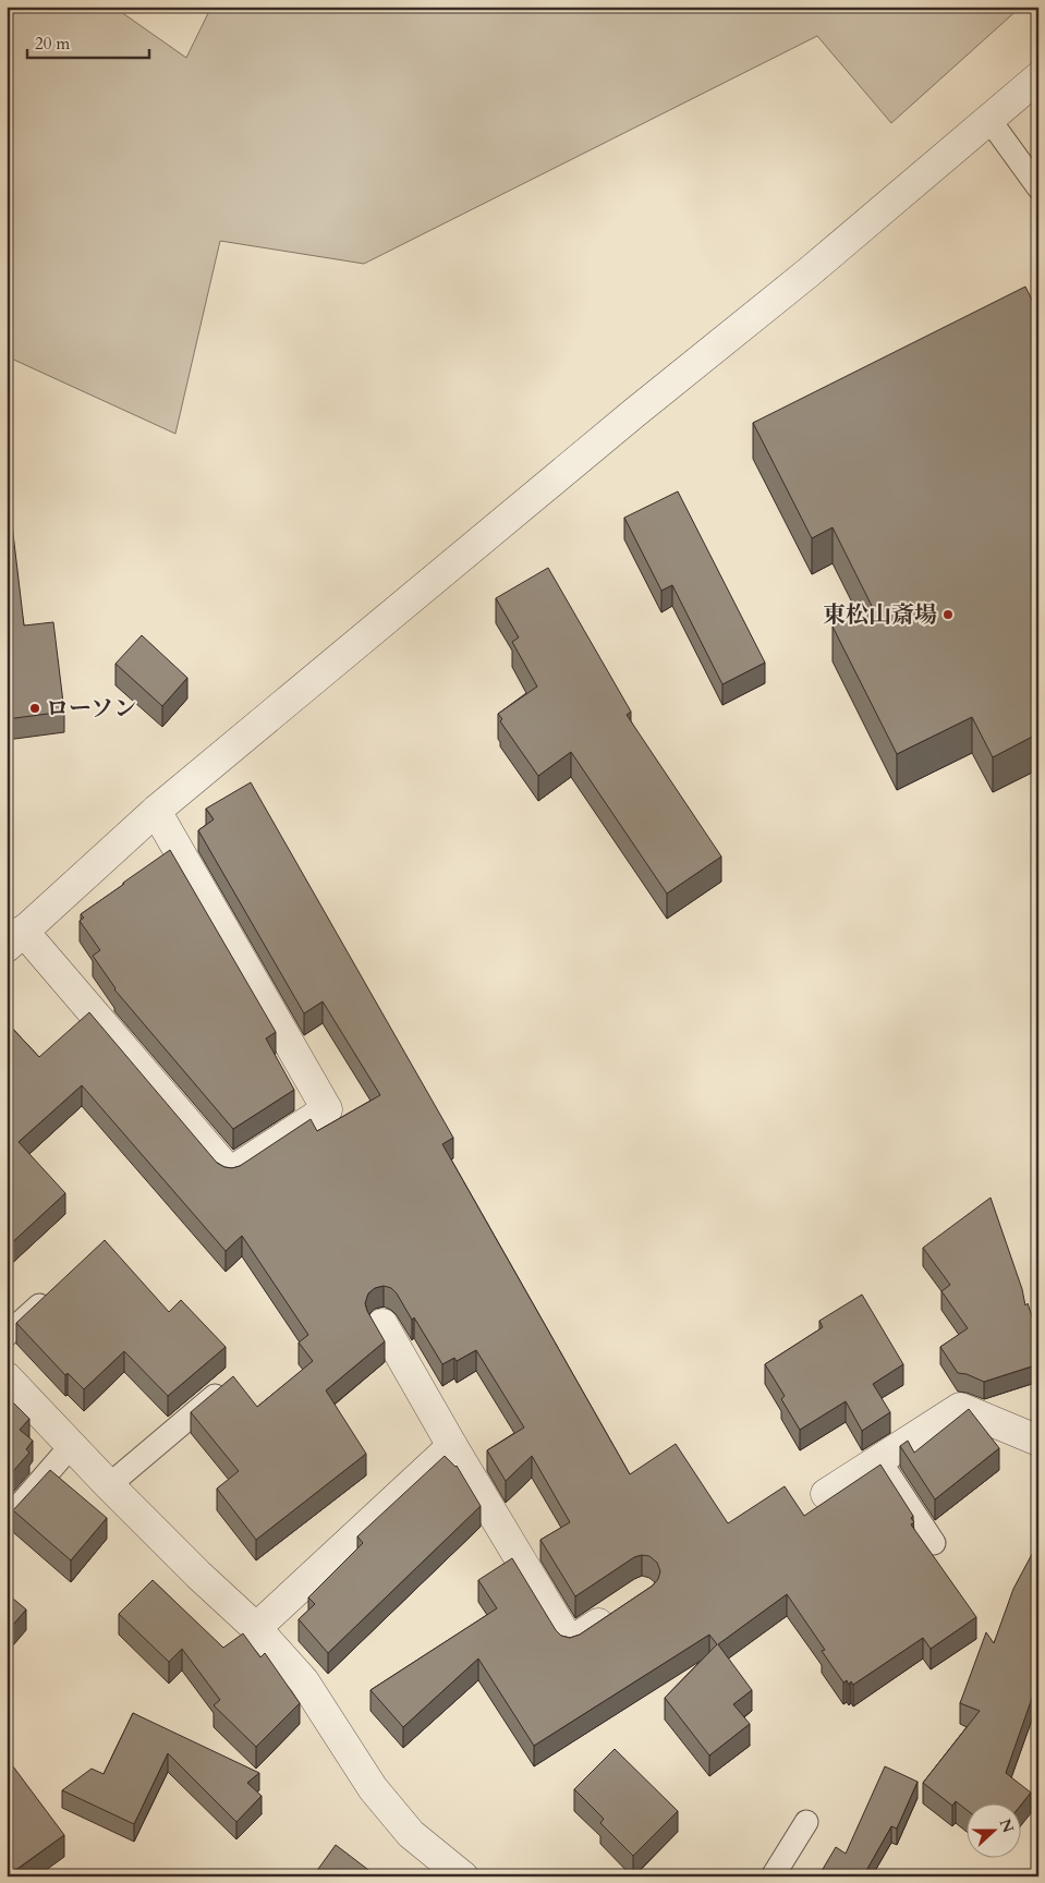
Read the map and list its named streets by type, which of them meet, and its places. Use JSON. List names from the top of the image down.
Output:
{
  "places": ["東松山斎場", "ローソン"],
  "scale_bar": "20 m",
  "north": "right"
}
